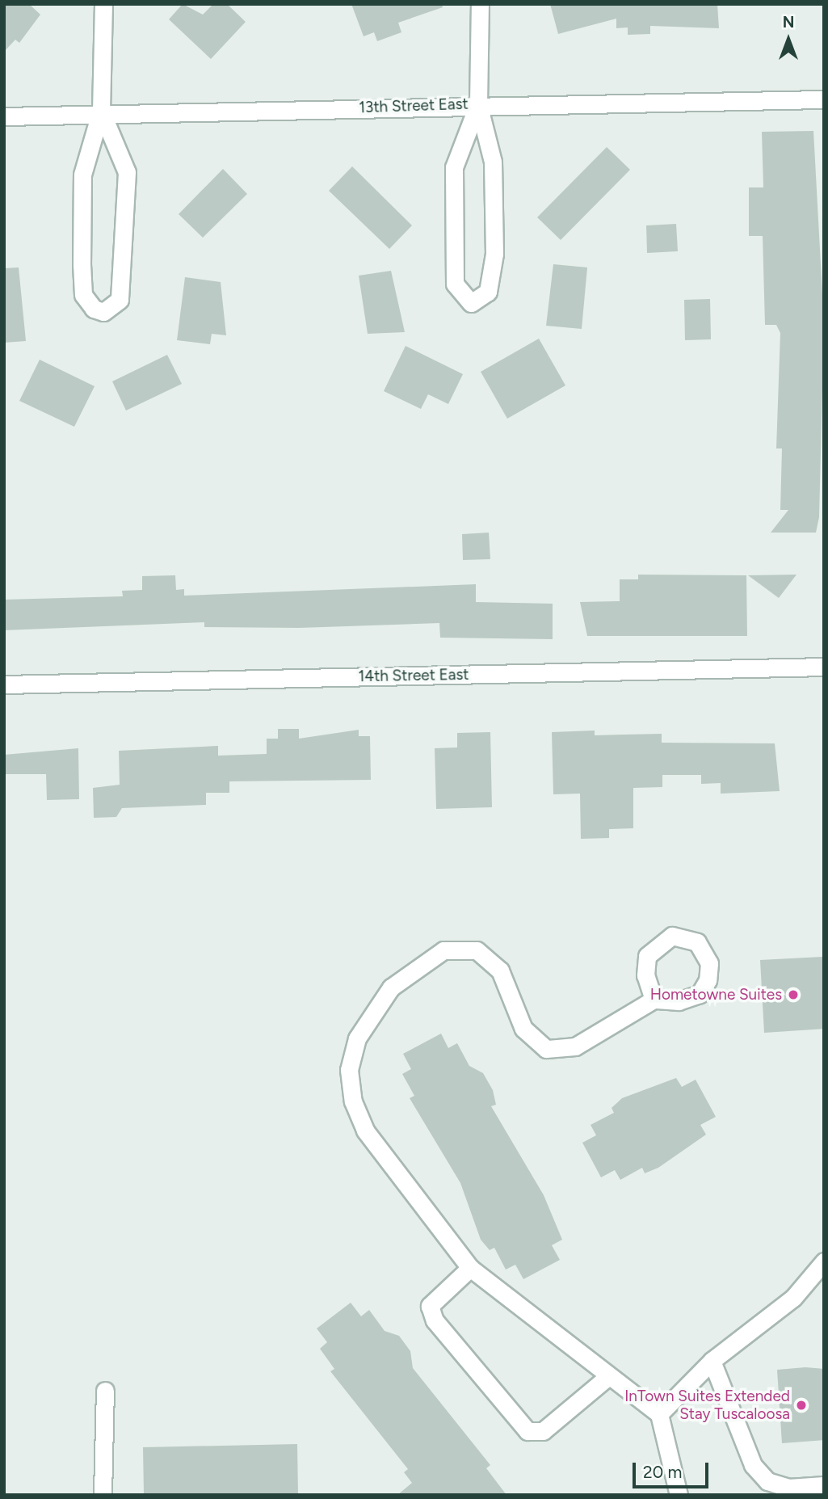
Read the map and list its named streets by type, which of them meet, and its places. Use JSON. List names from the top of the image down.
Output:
{
  "streets": {
    "street": ["13th Street East", "14th Street East"]
  },
  "places": ["Hometowne Suites", "InTown Suites Extended Stay Tuscaloosa"],
  "scale_bar": "20 m",
  "north": "top"
}
